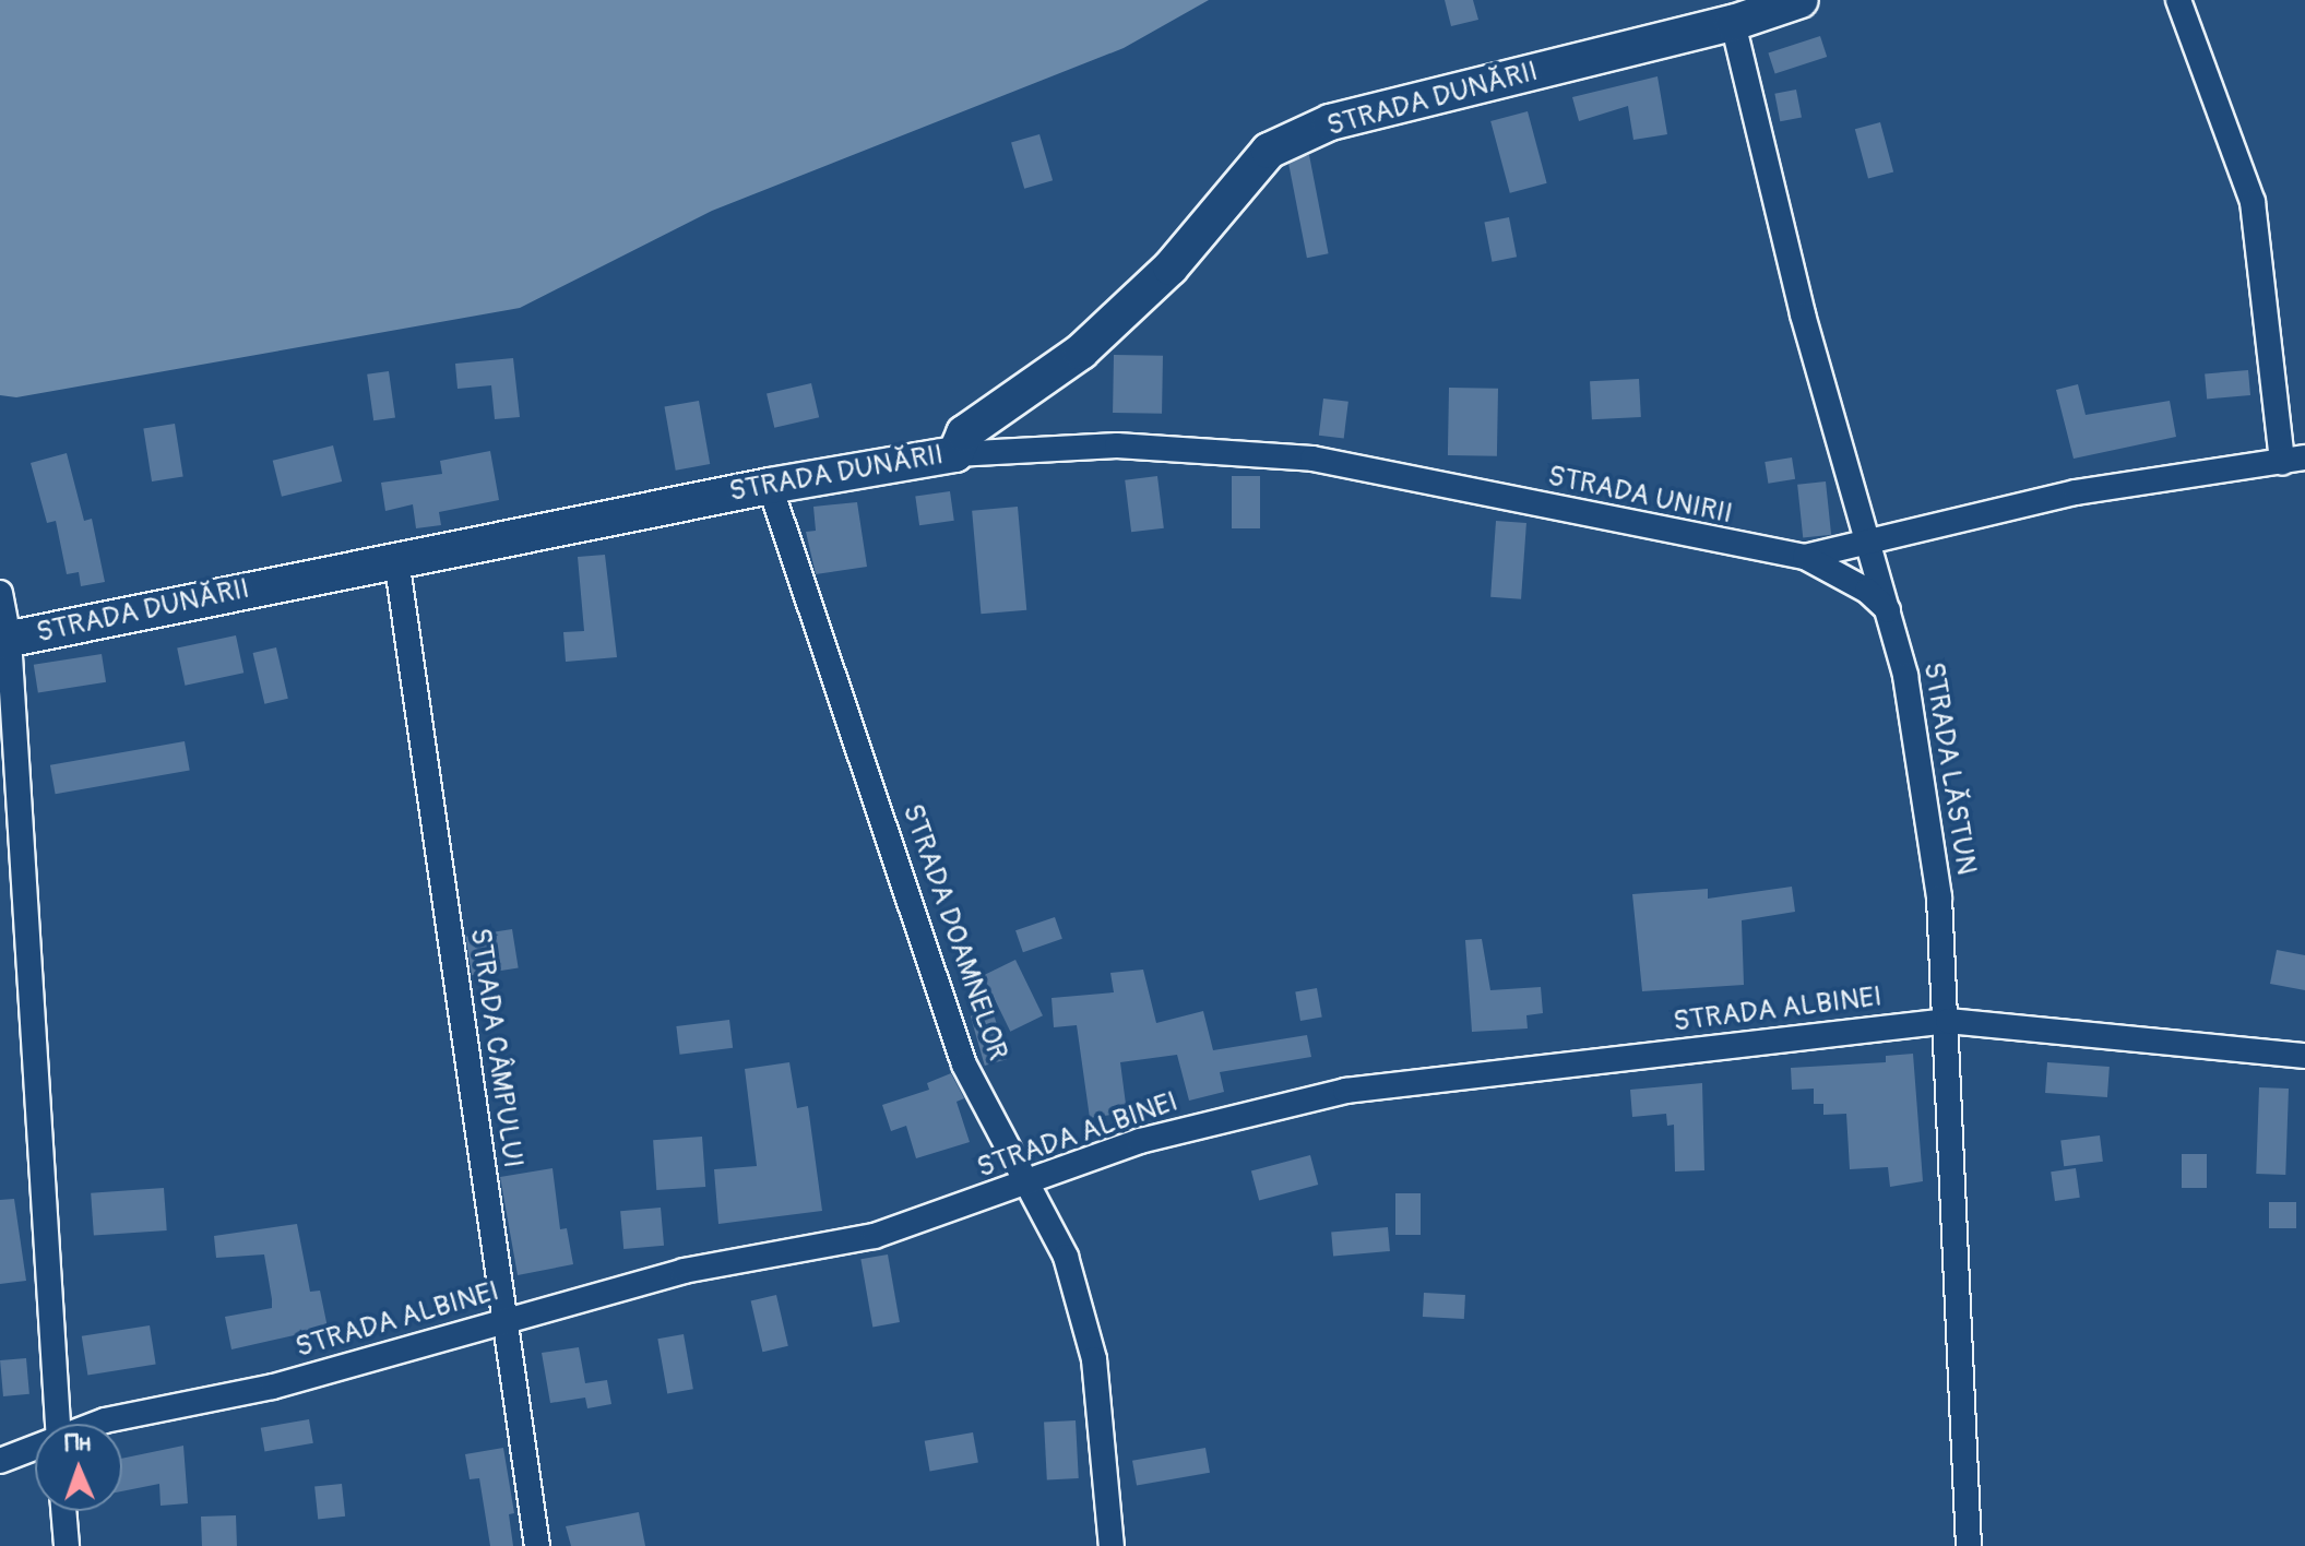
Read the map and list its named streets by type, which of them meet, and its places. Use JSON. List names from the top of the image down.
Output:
{
  "streets": {
    "main road": ["STRADA DUNĂRII"],
    "street": [
      "STRADA UNIRII",
      "STRADA LĂSTUN",
      "STRADA DOAMNELOR",
      "STRADA ALBINEI",
      "STRADA CÂMPULUI"
    ]
  },
  "crossings": [
    ["STRADA DUNĂRII", "STRADA UNIRII"],
    ["STRADA DUNĂRII", "STRADA LĂSTUN"],
    ["STRADA DUNĂRII", "STRADA DOAMNELOR"],
    ["STRADA DUNĂRII", "STRADA CÂMPULUI"],
    ["STRADA UNIRII", "STRADA LĂSTUN"],
    ["STRADA LĂSTUN", "STRADA ALBINEI"],
    ["STRADA DOAMNELOR", "STRADA ALBINEI"],
    ["STRADA ALBINEI", "STRADA CÂMPULUI"]
  ],
  "north": "top"
}
